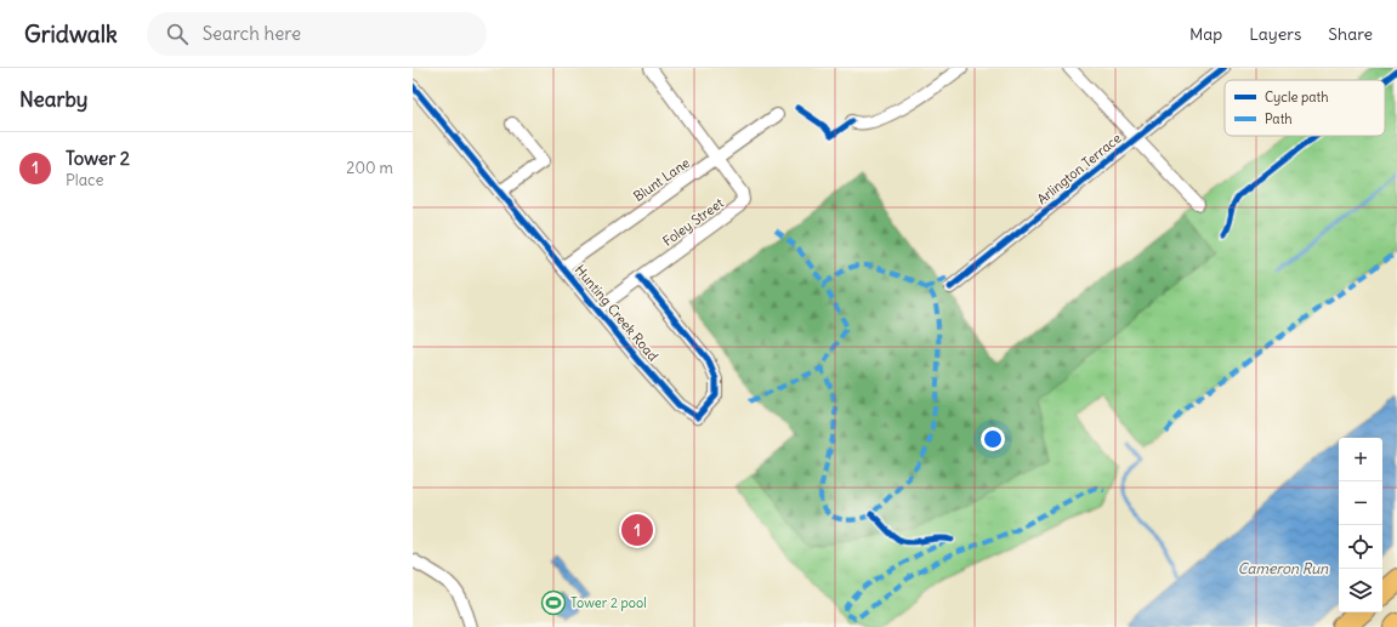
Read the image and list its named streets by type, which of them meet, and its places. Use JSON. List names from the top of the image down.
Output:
{
  "streets": {
    "street": [
      "Arlington Terrace",
      "Blunt Lane",
      "Foley Street",
      "Hunting Creek Road"
    ]
  },
  "crossings": [
    ["Blunt Lane", "Foley Street"],
    ["Blunt Lane", "Hunting Creek Road"],
    ["Foley Street", "Hunting Creek Road"]
  ],
  "water": ["Cameron Run"],
  "places": {
    "sports": ["Tower 2 pool"]
  },
  "legend": ["Cycle path", "Path"],
  "page": {
    "header": "Gridwalk",
    "search": "Search here",
    "nav": ["Map", "Layers", "Share"],
    "heading": "Nearby",
    "list": [
      {
        "mark": "1",
        "name": "Tower 2",
        "note": "Place",
        "value": "200 m"
      }
    ],
    "map_buttons": ["+", "−"],
    "pins": "1"
  }
}
